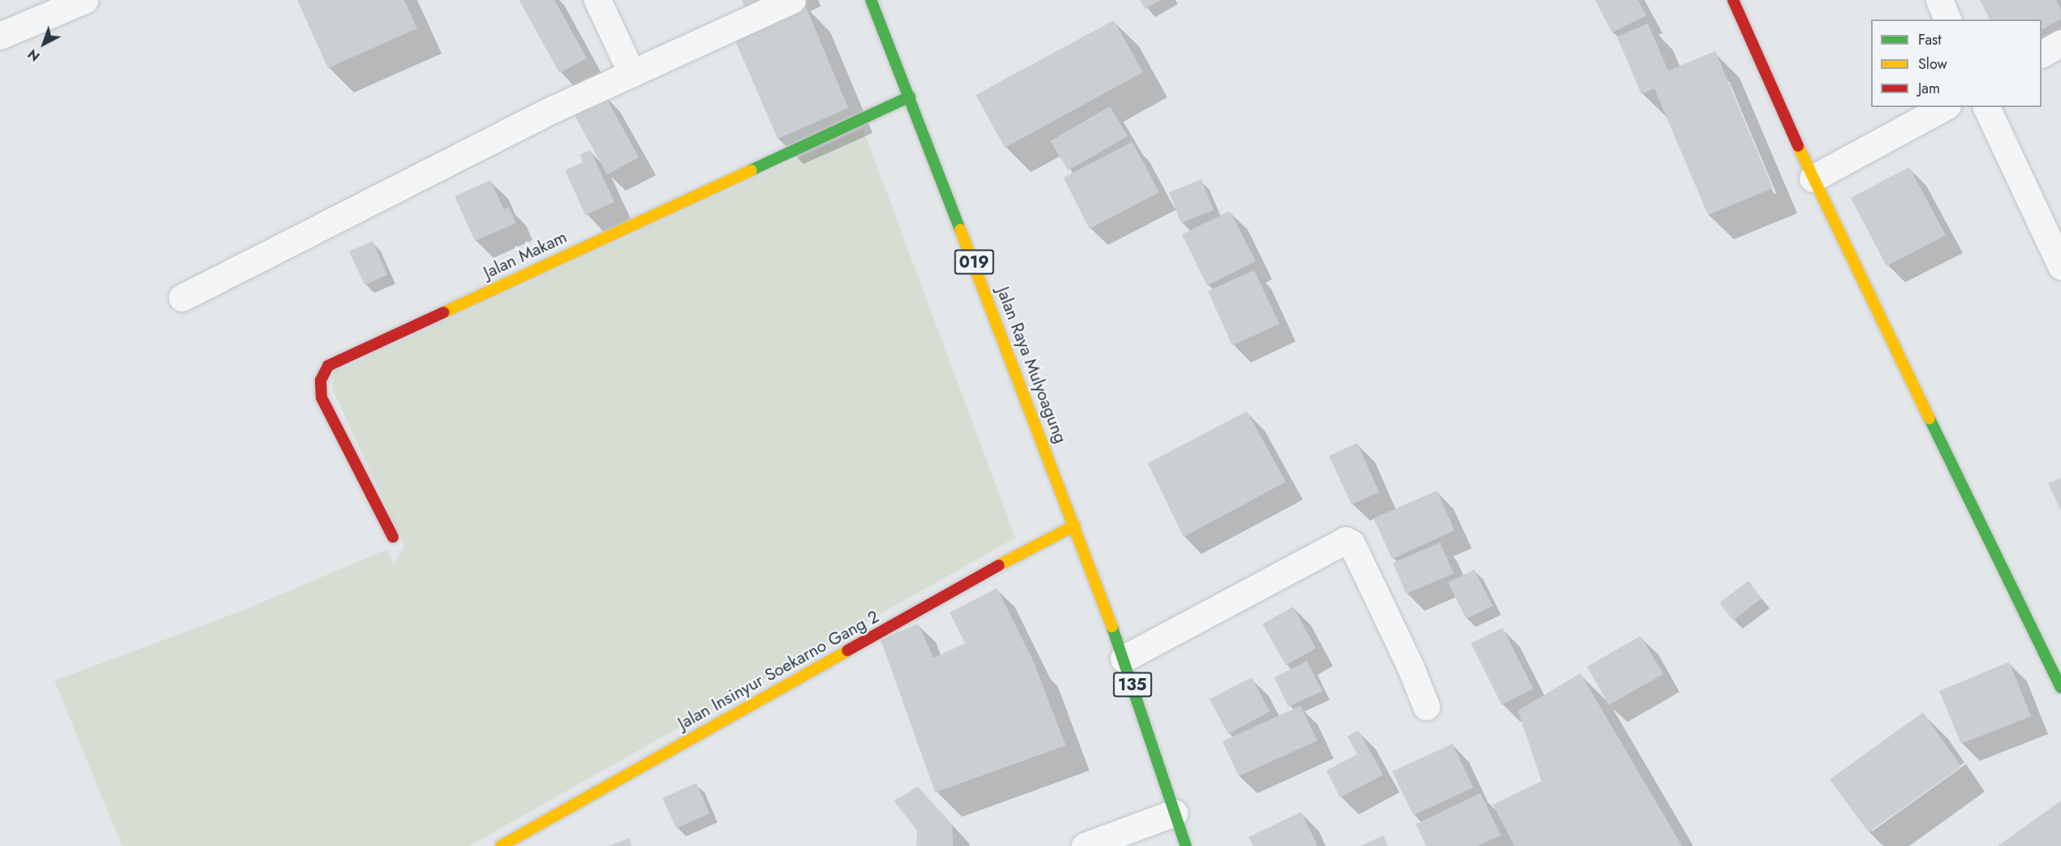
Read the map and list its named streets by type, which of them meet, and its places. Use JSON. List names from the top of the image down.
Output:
{
  "streets": {
    "street": [
      "Jalan Makam",
      "019",
      "Jalan Raya Mulyoagung",
      "Jalan Insinyur Soekarno Gang 2",
      "135"
    ]
  },
  "crossings": [
    ["Jalan Makam", "Jalan Raya Mulyoagung"],
    ["Jalan Raya Mulyoagung", "Jalan Insinyur Soekarno Gang 2"],
    ["Jalan Raya Mulyoagung", "135"],
    ["Jalan Insinyur Soekarno Gang 2", "135"]
  ],
  "legend": ["Fast", "Slow", "Jam"],
  "north": "bottom left"
}
